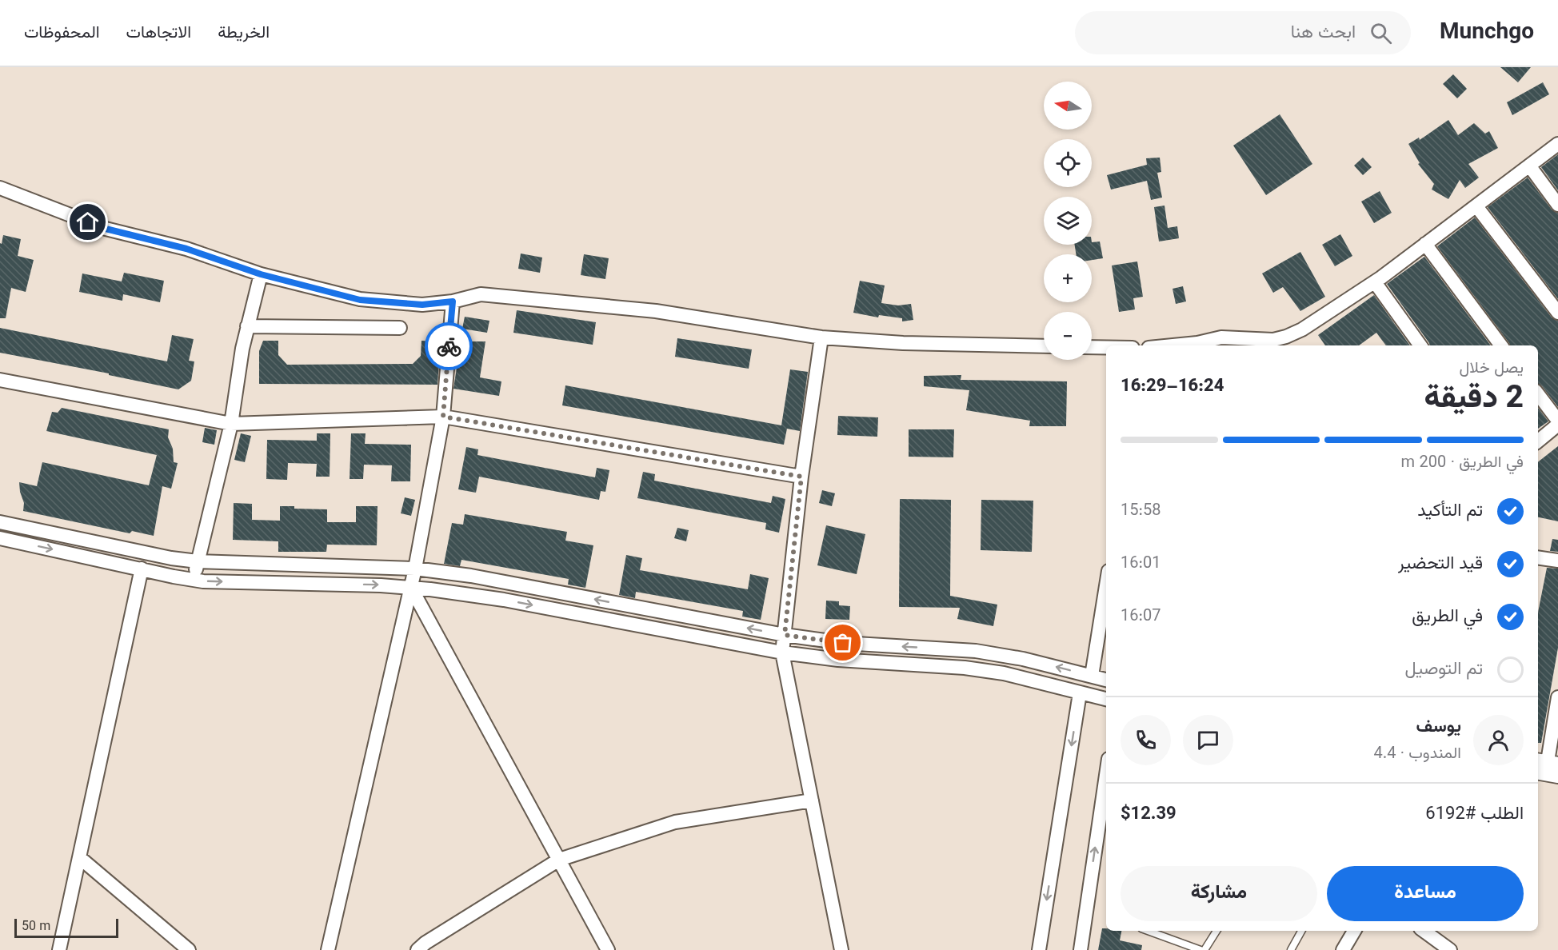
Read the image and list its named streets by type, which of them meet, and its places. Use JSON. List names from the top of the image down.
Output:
{
  "scale_bar": "50 m",
  "north": "left",
  "page": {
    "header": "Munchgo",
    "search": "ابحث هنا",
    "nav": ["الخريطة", "الاتجاهات", "المحفوظات"],
    "map_buttons": ["+", "−"],
    "heading": ["2 دقيقة", "يصل خلال", "16:24–16:29"],
    "panel": [
      "يوسف",
      "المندوب · 4.4",
      "الطلب #6192",
      "$12.39"
    ],
    "bar": "في الطريق · 200 m",
    "list": [
      ["تم التأكيد", "15:58"],
      ["قيد التحضير", "16:01"],
      ["في الطريق", "16:07"],
      "تم التوصيل"
    ],
    "buttons": ["مساعدة", "مشاركة"],
    "scale": "50 m"
  }
}
